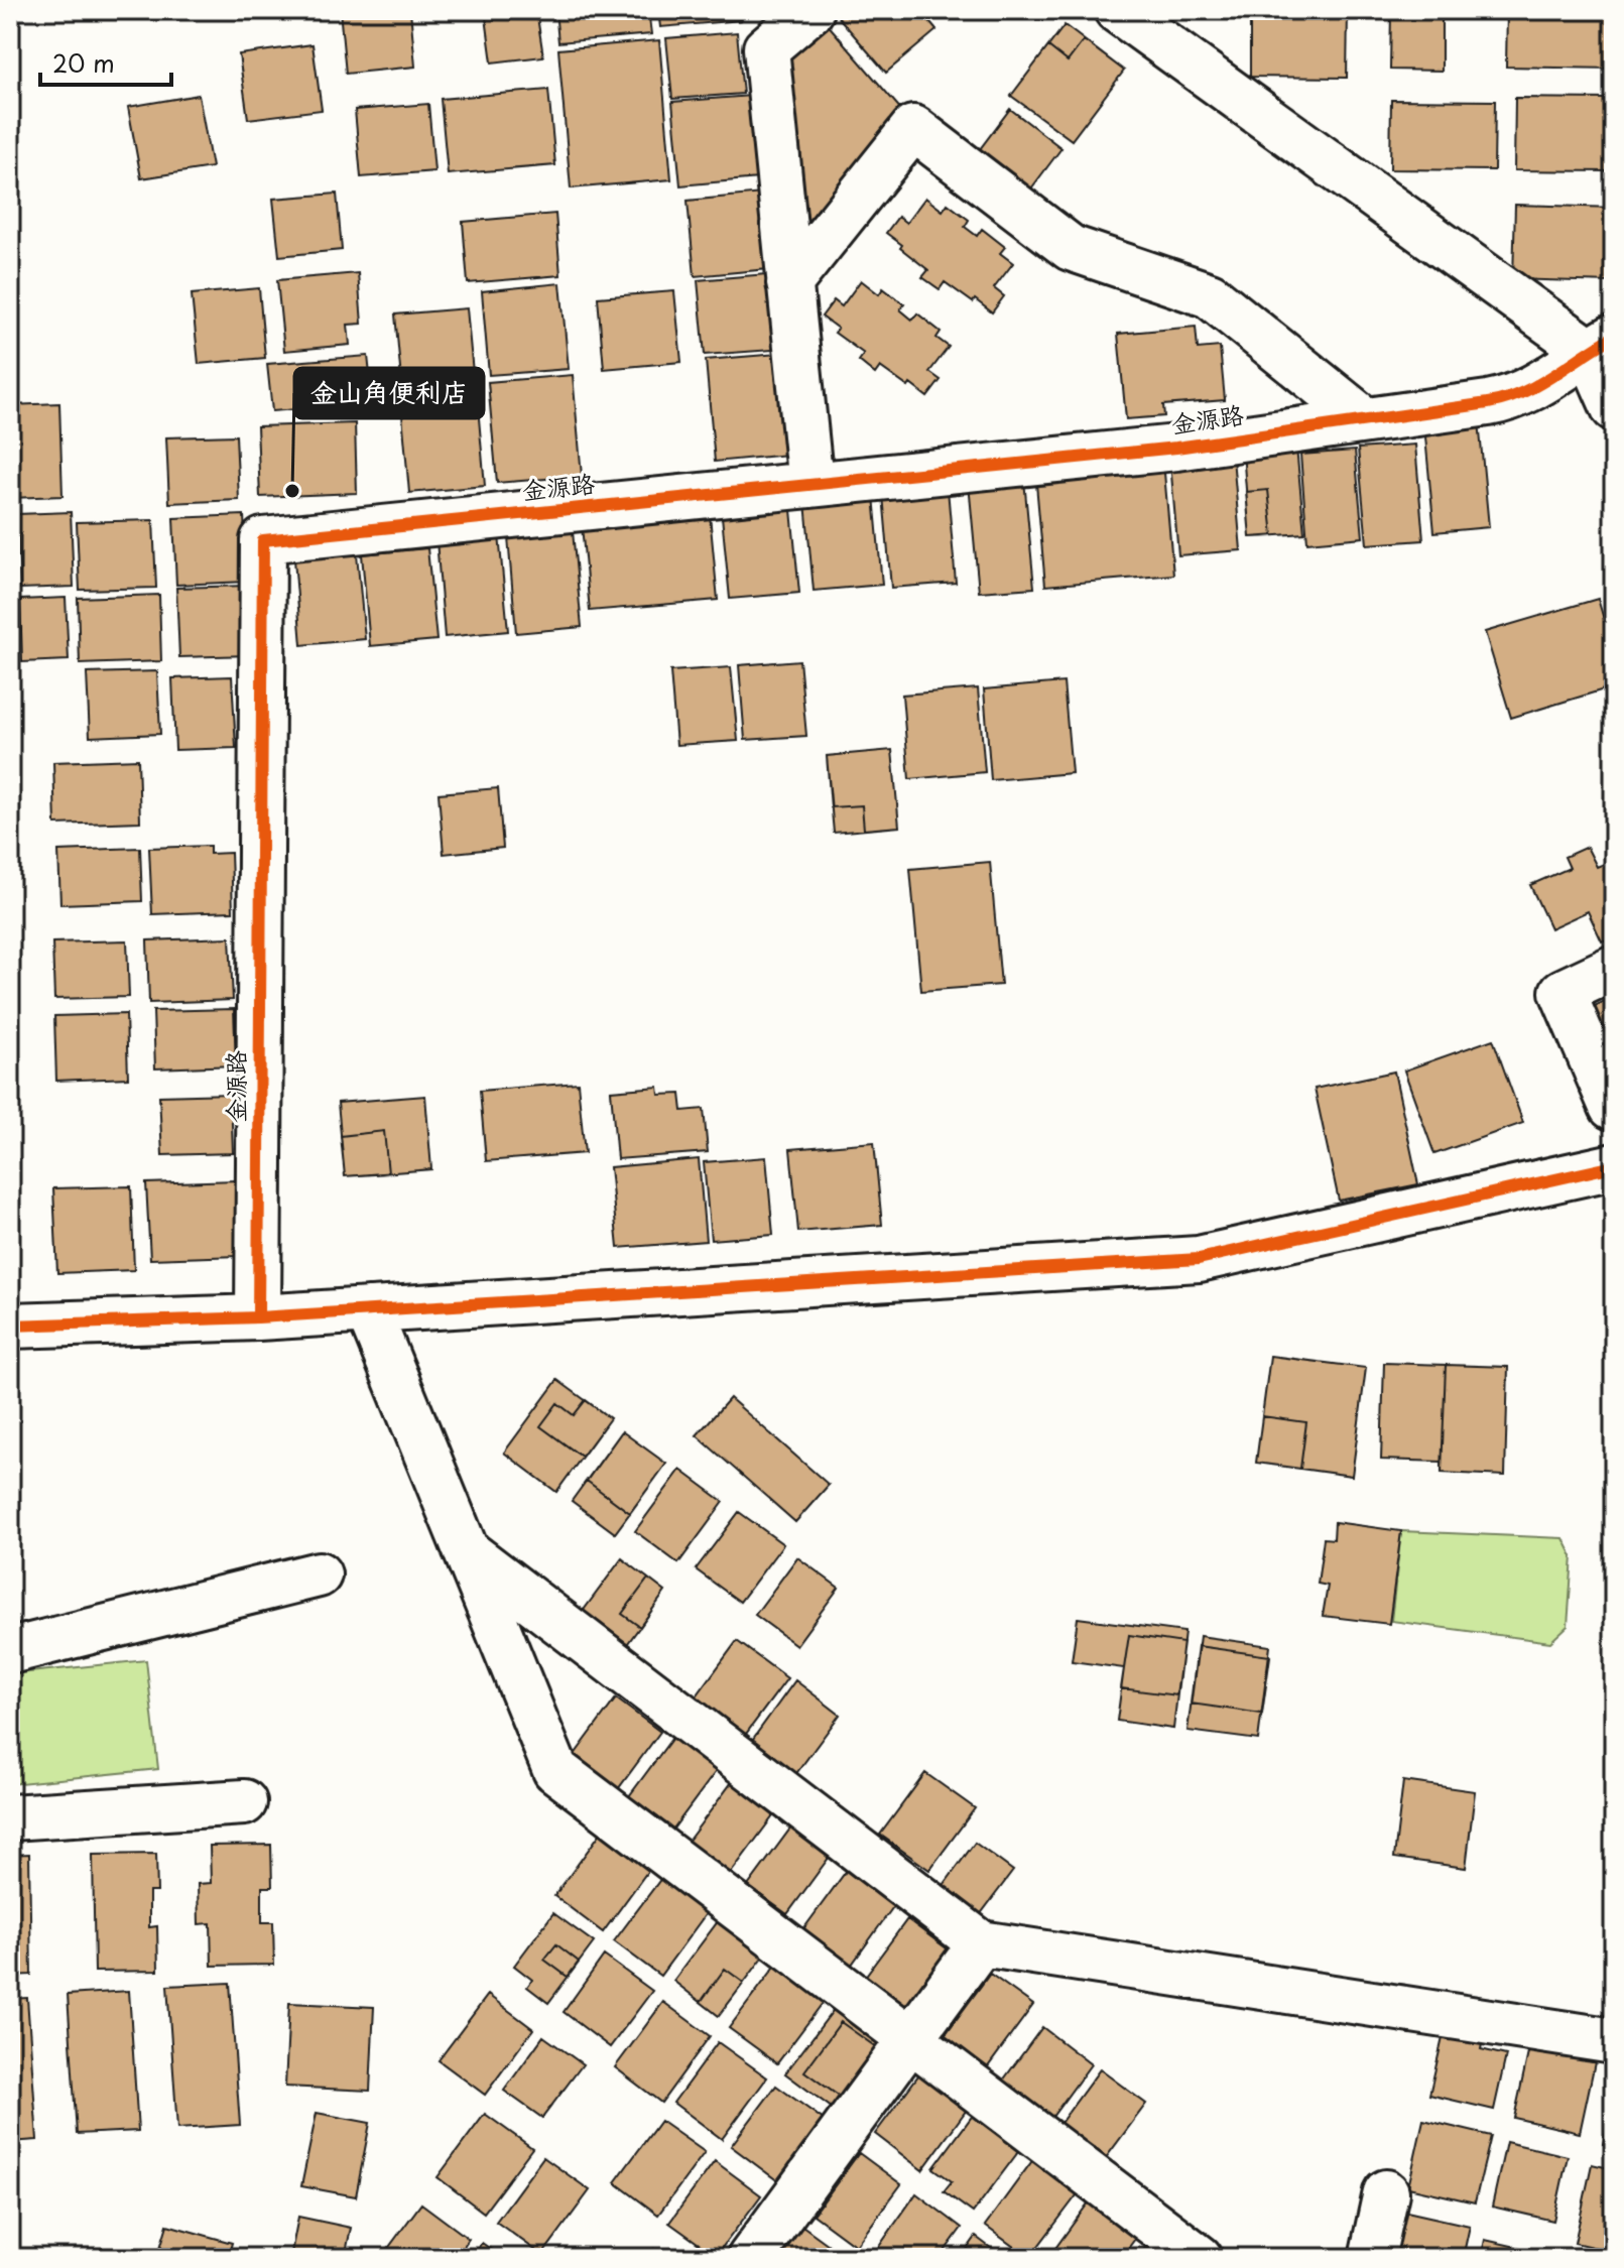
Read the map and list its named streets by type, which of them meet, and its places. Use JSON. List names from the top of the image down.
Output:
{
  "streets": {
    "street": ["金源路"]
  },
  "places": ["金山角便利店"],
  "scale_bar": "20 m"
}
